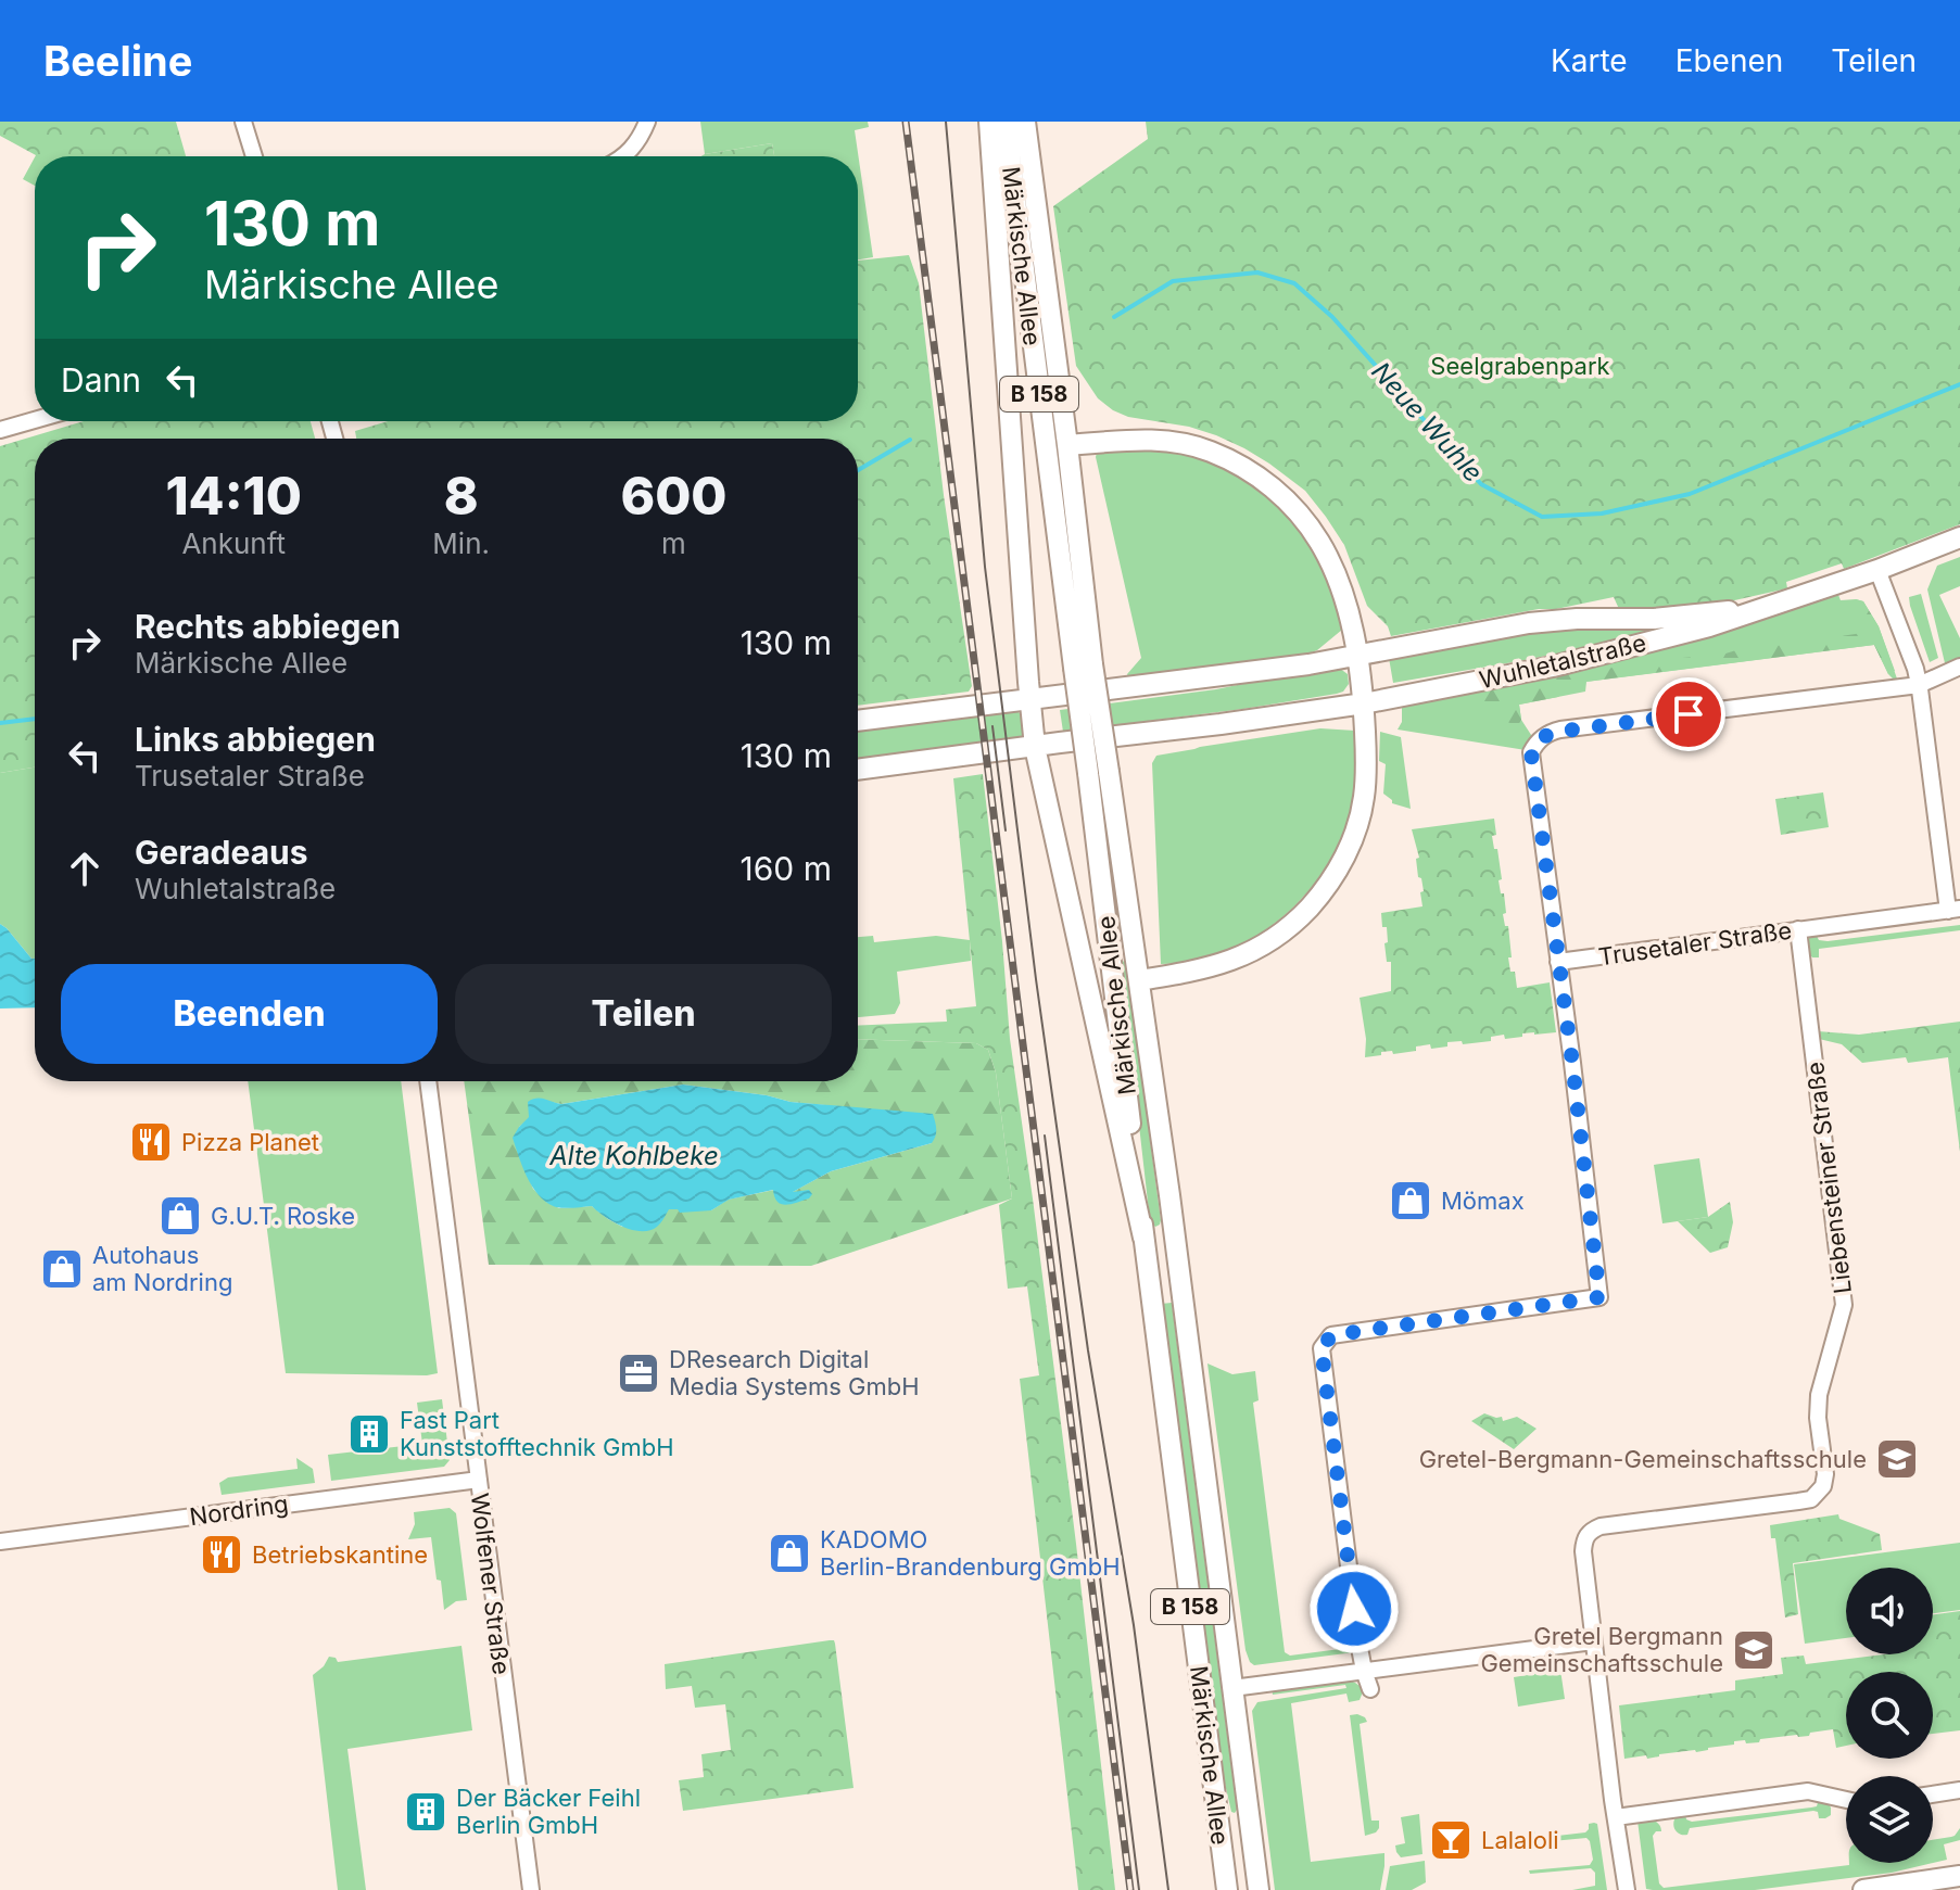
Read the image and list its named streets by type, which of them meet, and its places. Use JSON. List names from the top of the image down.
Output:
{
  "streets": {
    "main road": ["Märkische Allee", "B 158", "Wuhletalstraße"],
    "street": [
      "Trusetaler Straße",
      "Liebensteiner Straße",
      "Nordring",
      "Wolfener Straße"
    ]
  },
  "crossings": [
    ["Trusetaler Straße", "Liebensteiner Straße"],
    ["Nordring", "Wolfener Straße"]
  ],
  "water": ["Neue Wuhle", "Alte Kohlbeke"],
  "parks": ["Seelgrabenpark"],
  "places": {
    "restaurant": ["Pizza Planet", "Betriebskantine"],
    "shop": [
      "Mömax",
      "G.U.T. Roske",
      "Autohaus am Nordring",
      "KADOMO Berlin-Brandenburg GmbH"
    ],
    "office": ["DResearch Digital Media Systems GmbH"],
    "building": ["Fast Part Kunststofftechnik GmbH", "Der Bäcker Feihl Berlin GmbH"],
    "school or university": ["Gretel-Bergmann-Gemeinschaftsschule", "Gretel Bergmann Gemeinschaftsschule"],
    "bar": ["Lalaloli"]
  },
  "page": {
    "header": "Beeline",
    "nav": ["Karte", "Ebenen", "Teilen"],
    "turn": ["130 m", "Märkische Allee"],
    "then": "Dann",
    "eta": [
      "14:10",
      "Ankunft",
      "8",
      "Min.",
      "600",
      "m"
    ],
    "list": [
      {
        "name": "Rechts abbiegen",
        "note": "Märkische Allee",
        "value": "130 m"
      },
      {
        "name": "Links abbiegen",
        "note": "Trusetaler Straße",
        "value": "130 m"
      },
      {
        "name": "Geradeaus",
        "note": "Wuhletalstraße",
        "value": "160 m"
      }
    ],
    "buttons": ["Beenden", "Teilen"]
  }
}
